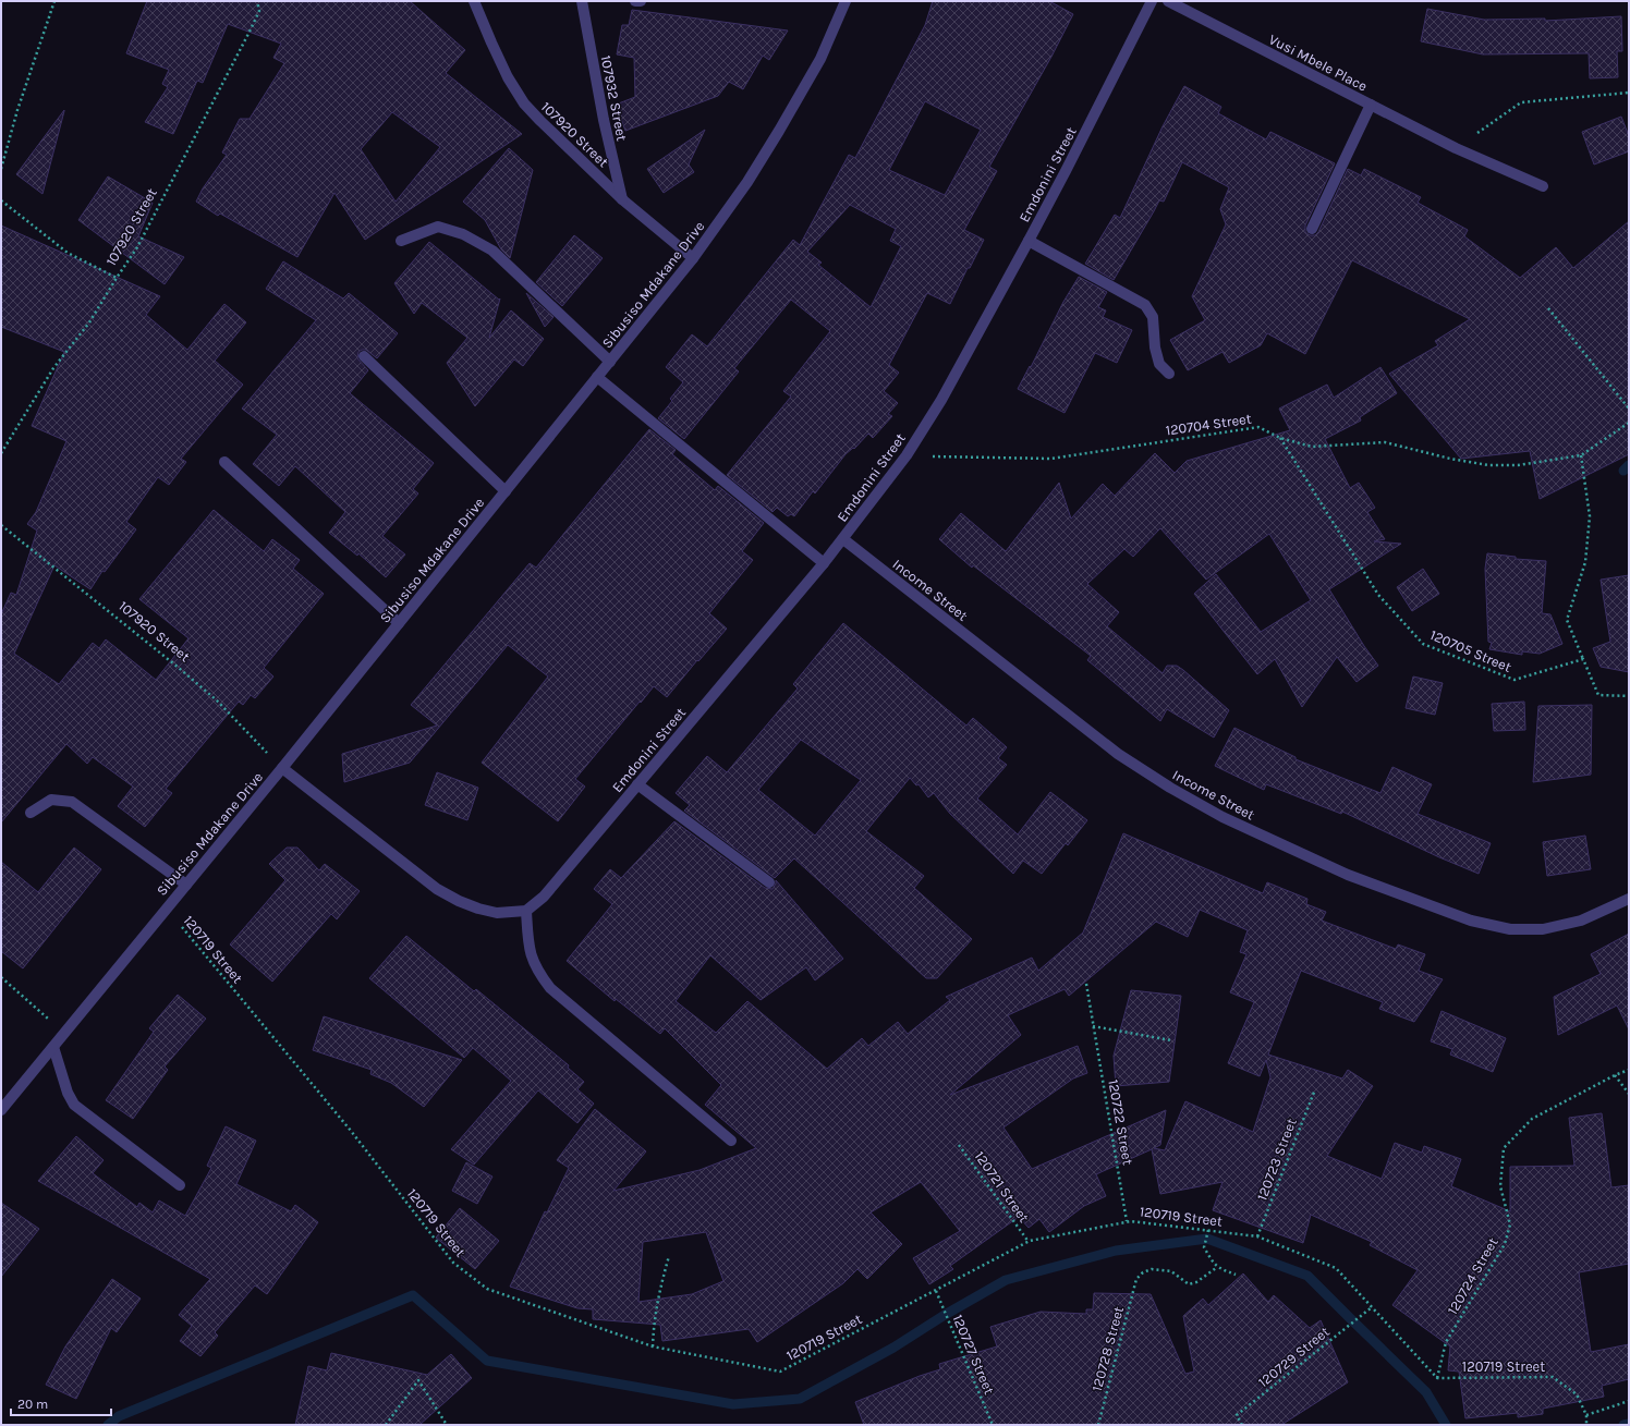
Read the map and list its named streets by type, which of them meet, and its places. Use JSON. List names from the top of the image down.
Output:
{
  "streets": {
    "street": [
      "Vusi Mbele Place",
      "107932 Street",
      "107920 Street",
      "Emdonini Street",
      "Sibusiso Mdakane Drive",
      "Income Street"
    ],
    "path": [
      "120704 Street",
      "120705 Street",
      "120719 Street",
      "120722 Street",
      "120723 Street",
      "120721 Street",
      "120724 Street",
      "120728 Street",
      "120727 Street",
      "120729 Street"
    ]
  },
  "crossings": [
    ["107932 Street", "107920 Street"],
    ["107920 Street", "Sibusiso Mdakane Drive"],
    ["Emdonini Street", "120704 Street"],
    ["Emdonini Street", "Income Street"],
    ["Sibusiso Mdakane Drive", "120719 Street"],
    ["120704 Street", "120705 Street"],
    ["120719 Street", "120722 Street"],
    ["120719 Street", "120723 Street"],
    ["120719 Street", "120721 Street"],
    ["120719 Street", "120724 Street"],
    ["120719 Street", "120727 Street"],
    ["120719 Street", "120729 Street"]
  ],
  "scale_bar": "20 m"
}
